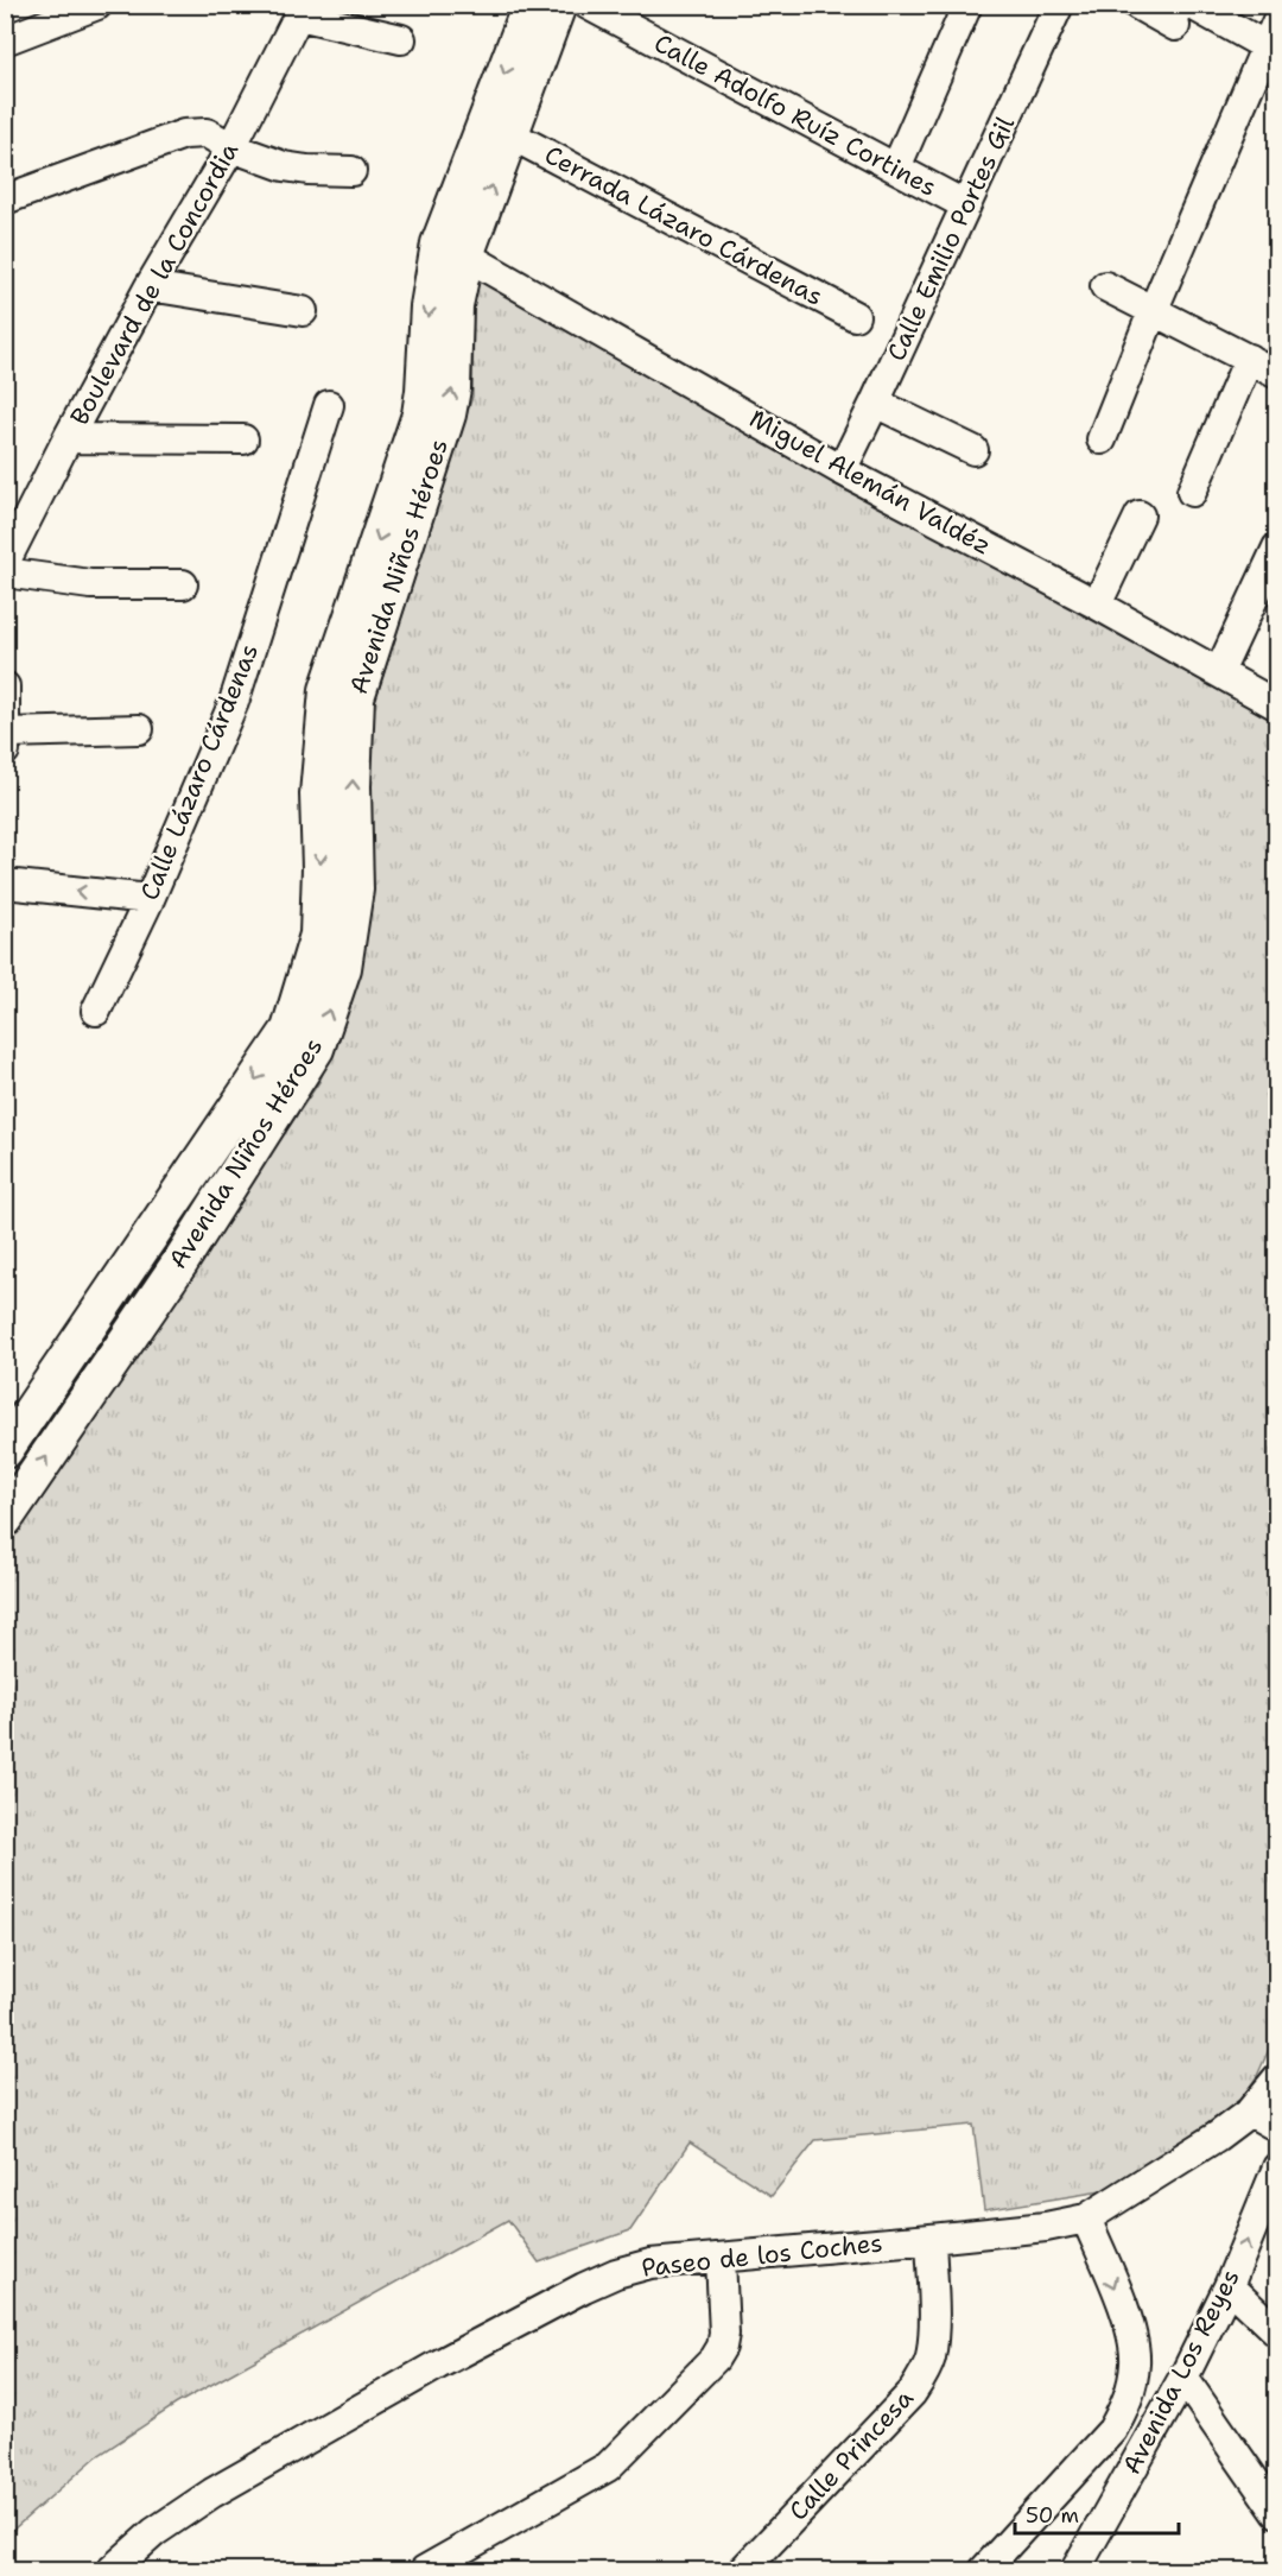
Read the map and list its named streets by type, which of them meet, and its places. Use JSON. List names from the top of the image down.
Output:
{
  "streets": {
    "main road": ["Avenida Niños Héroes"],
    "street": [
      "Calle Adolfo Ruíz Cortines",
      "Cerrada Lázaro Cárdenas",
      "Calle Emilio Portes Gil",
      "Boulevard de la Concordia",
      "Miguel Alemán Valdéz",
      "Calle Lázaro Cárdenas",
      "Paseo de los Coches",
      "Avenida Los Reyes",
      "Calle Princesa"
    ]
  },
  "crossings": [
    ["Calle Adolfo Ruíz Cortines", "Calle Emilio Portes Gil"],
    ["Cerrada Lázaro Cárdenas", "Avenida Niños Héroes"],
    ["Calle Emilio Portes Gil", "Miguel Alemán Valdéz"],
    ["Miguel Alemán Valdéz", "Avenida Niños Héroes"],
    ["Paseo de los Coches", "Calle Princesa"]
  ],
  "scale_bar": "50 m"
}
